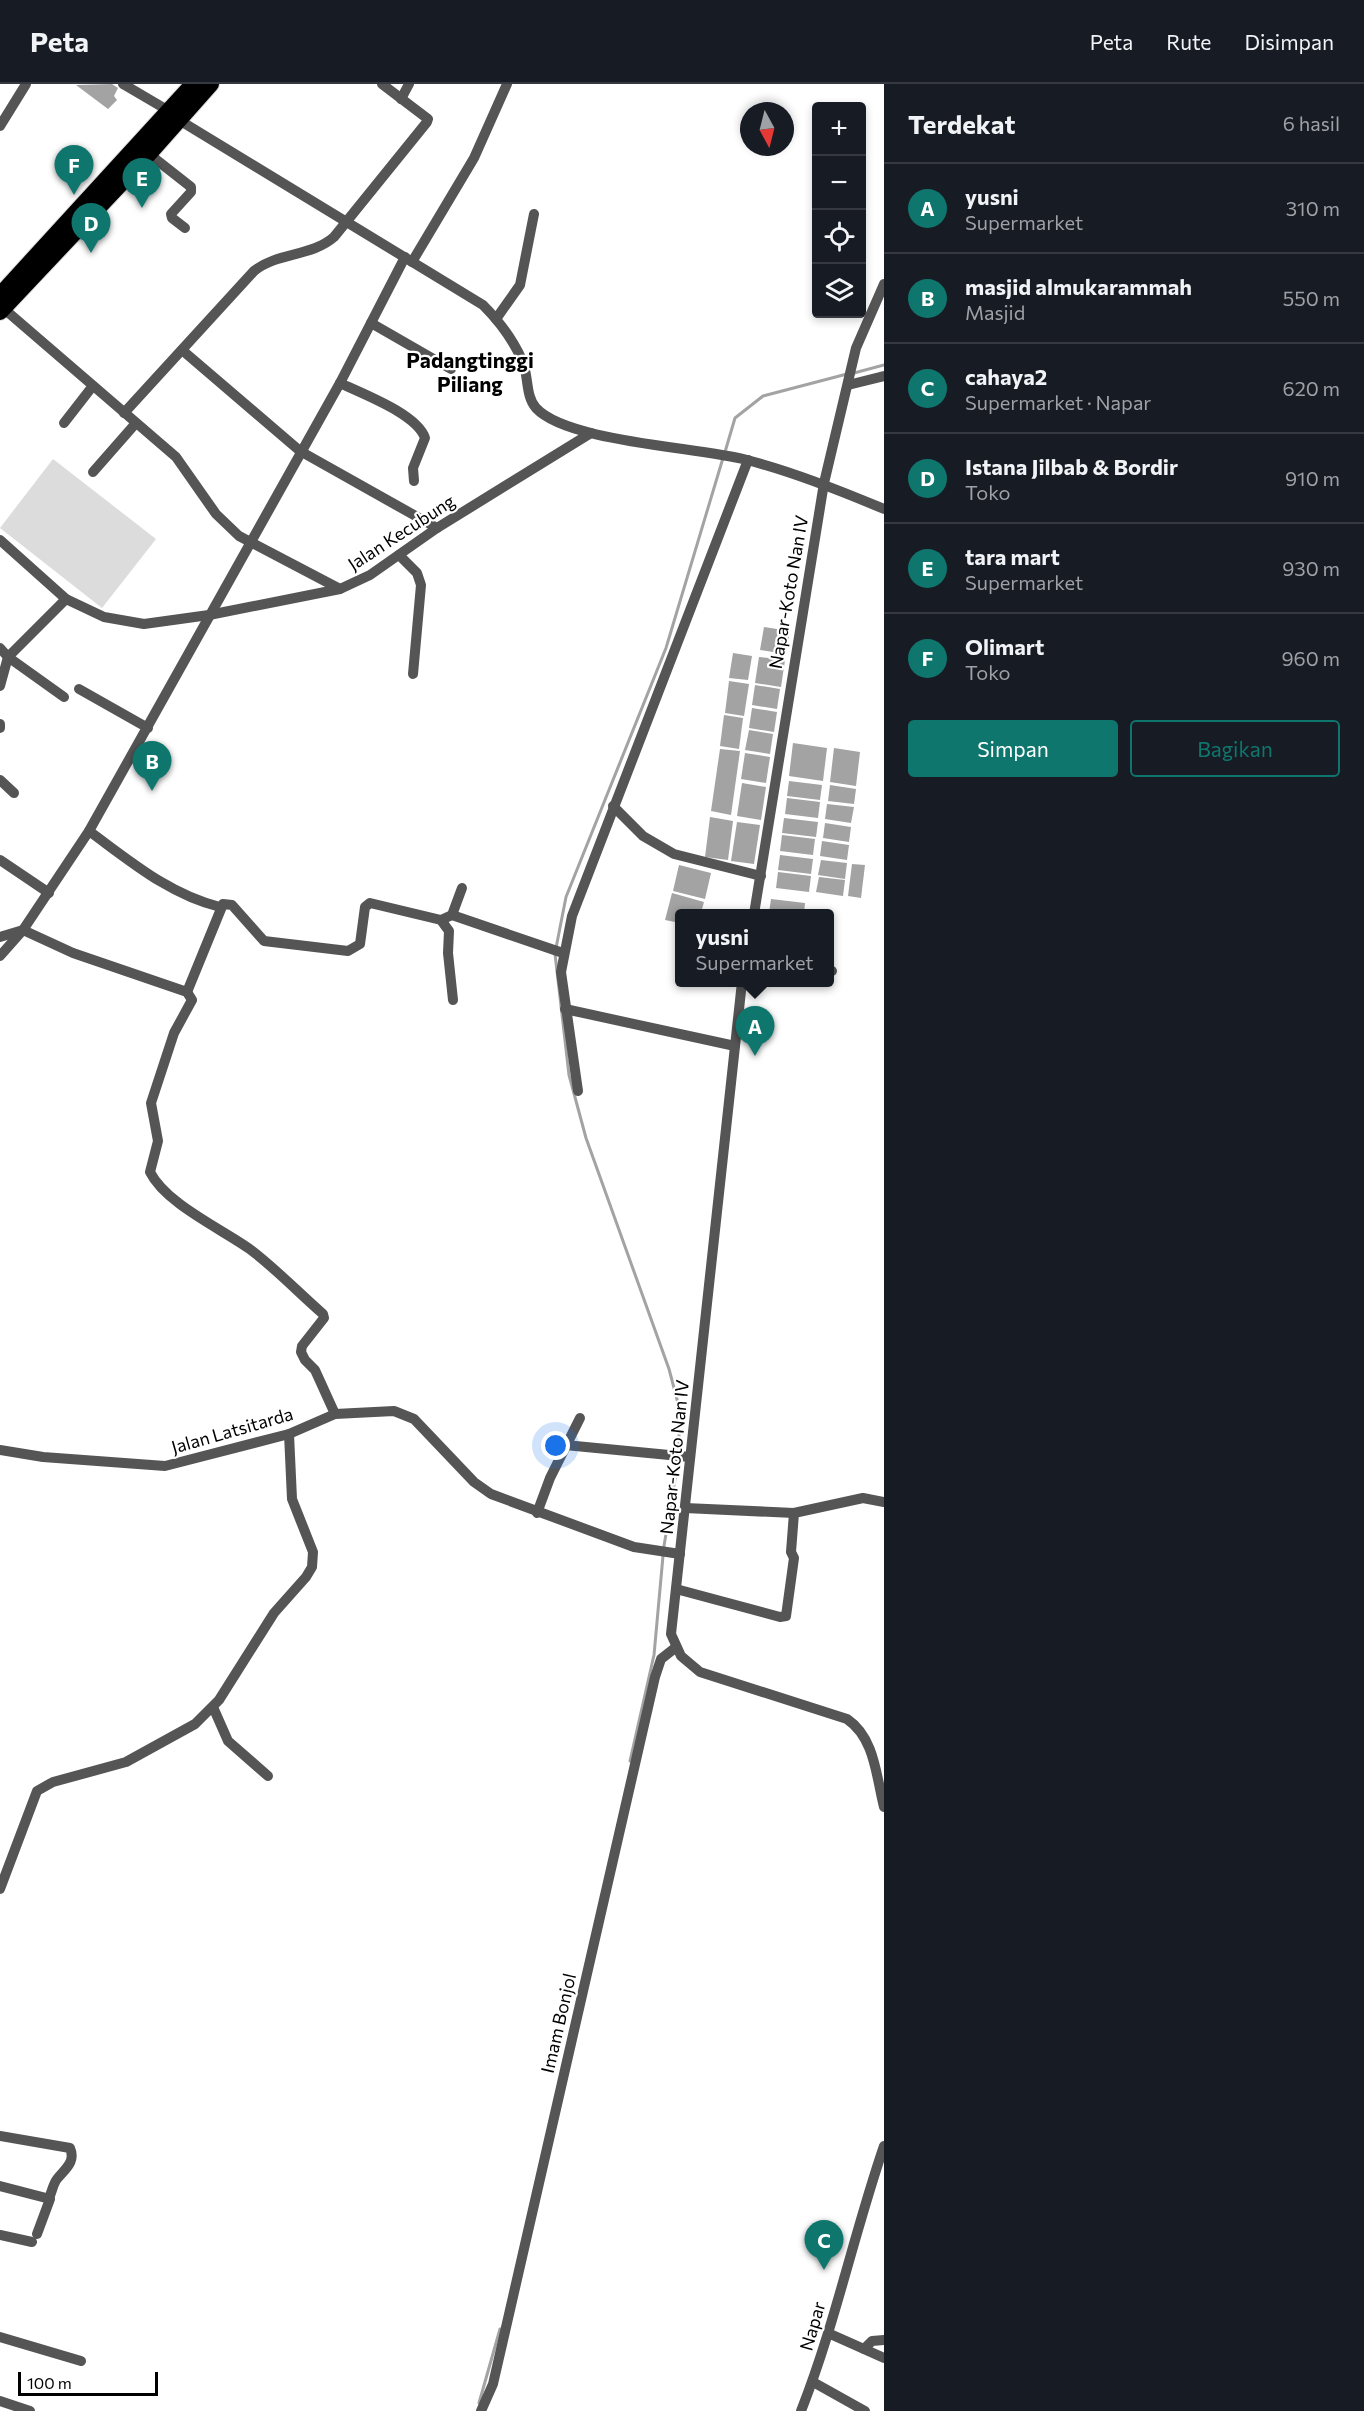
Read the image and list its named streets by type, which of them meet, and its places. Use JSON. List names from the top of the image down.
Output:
{
  "streets": {
    "street": [
      "Jalan Kecubung",
      "Napar-Koto Nan IV",
      "Jalan Latsitarda",
      "Imam Bonjol",
      "Napar"
    ]
  },
  "crossings": [
    ["Napar-Koto Nan IV", "Jalan Latsitarda"],
    ["Napar-Koto Nan IV", "Imam Bonjol"]
  ],
  "districts": ["Padangtinggi Piliang"],
  "scale_bar": "100 m",
  "north": "bottom",
  "page": {
    "header": "Peta",
    "nav": ["Peta", "Rute", "Disimpan"],
    "heading": ["Terdekat", "6 hasil"],
    "map_buttons": ["+", "−"],
    "pins": [
      "F",
      "E",
      "D",
      "B",
      "A",
      "C"
    ],
    "list": [
      {
        "mark": "A",
        "name": "yusni",
        "note": "Supermarket",
        "value": "310 m"
      },
      {
        "mark": "B",
        "name": "masjid almukarammah",
        "note": "Masjid",
        "value": "550 m"
      },
      {
        "mark": "C",
        "name": "cahaya2",
        "note": "Supermarket · Napar",
        "value": "620 m"
      },
      {
        "mark": "D",
        "name": "Istana Jilbab & Bordir",
        "note": "Toko",
        "value": "910 m"
      },
      {
        "mark": "E",
        "name": "tara mart",
        "note": "Supermarket",
        "value": "930 m"
      },
      {
        "mark": "F",
        "name": "Olimart",
        "note": "Toko",
        "value": "960 m"
      }
    ],
    "buttons": ["Simpan", "Bagikan"],
    "popup": ["yusni", "Supermarket"],
    "scale": "100 m"
  }
}
